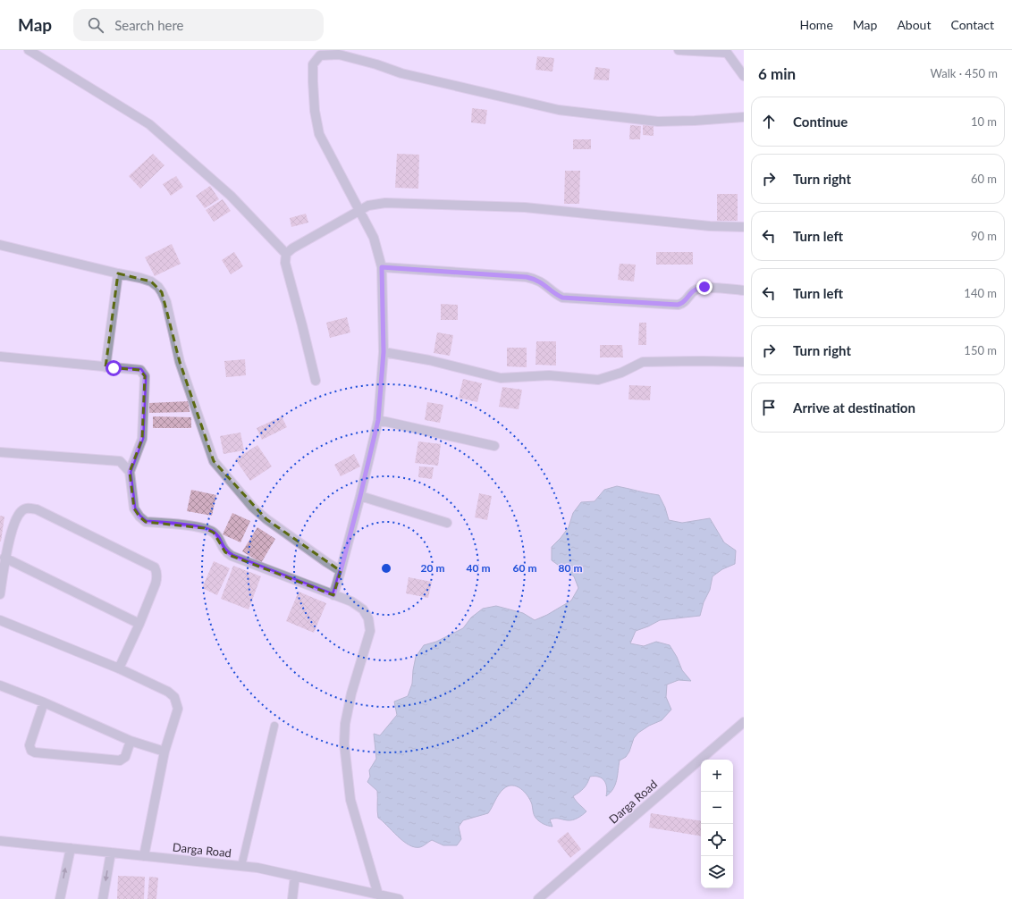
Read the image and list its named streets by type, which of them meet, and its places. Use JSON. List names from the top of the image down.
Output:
{
  "streets": {
    "street": ["Darga Road"]
  },
  "page": {
    "header": "Map",
    "search": "Search here",
    "nav": [
      "Home",
      "Map",
      "About",
      "Contact"
    ],
    "heading": ["6 min", "Walk · 450 m"],
    "list": [
      ["Continue", "10 m"],
      ["Turn right", "60 m"],
      ["Turn left", "90 m"],
      ["Turn left", "140 m"],
      ["Turn right", "150 m"],
      "Arrive at destination"
    ],
    "map_buttons": ["+", "−"]
  },
  "rings": [
    "20 m",
    "40 m",
    "60 m",
    "80 m"
  ]
}
